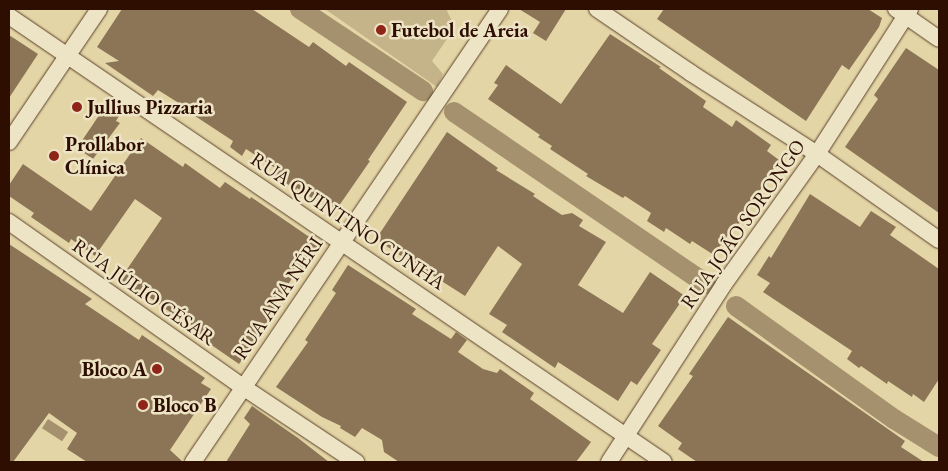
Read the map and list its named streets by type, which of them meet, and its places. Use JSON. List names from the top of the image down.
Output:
{
  "streets": {
    "street": [
      "RUA QUINTINO CUNHA",
      "RUA JOÃO SORONGO",
      "RUA JÚLIO CÉSAR",
      "RUA ANA NÉRI"
    ]
  },
  "crossings": [
    ["RUA QUINTINO CUNHA", "RUA JOÃO SORONGO"],
    ["RUA QUINTINO CUNHA", "RUA ANA NÉRI"],
    ["RUA JÚLIO CÉSAR", "RUA ANA NÉRI"]
  ],
  "places": [
    "Futebol de Areia",
    "Jullius Pizzaria",
    "Prollabor Clínica",
    "Bloco A",
    "Bloco B"
  ]
}
